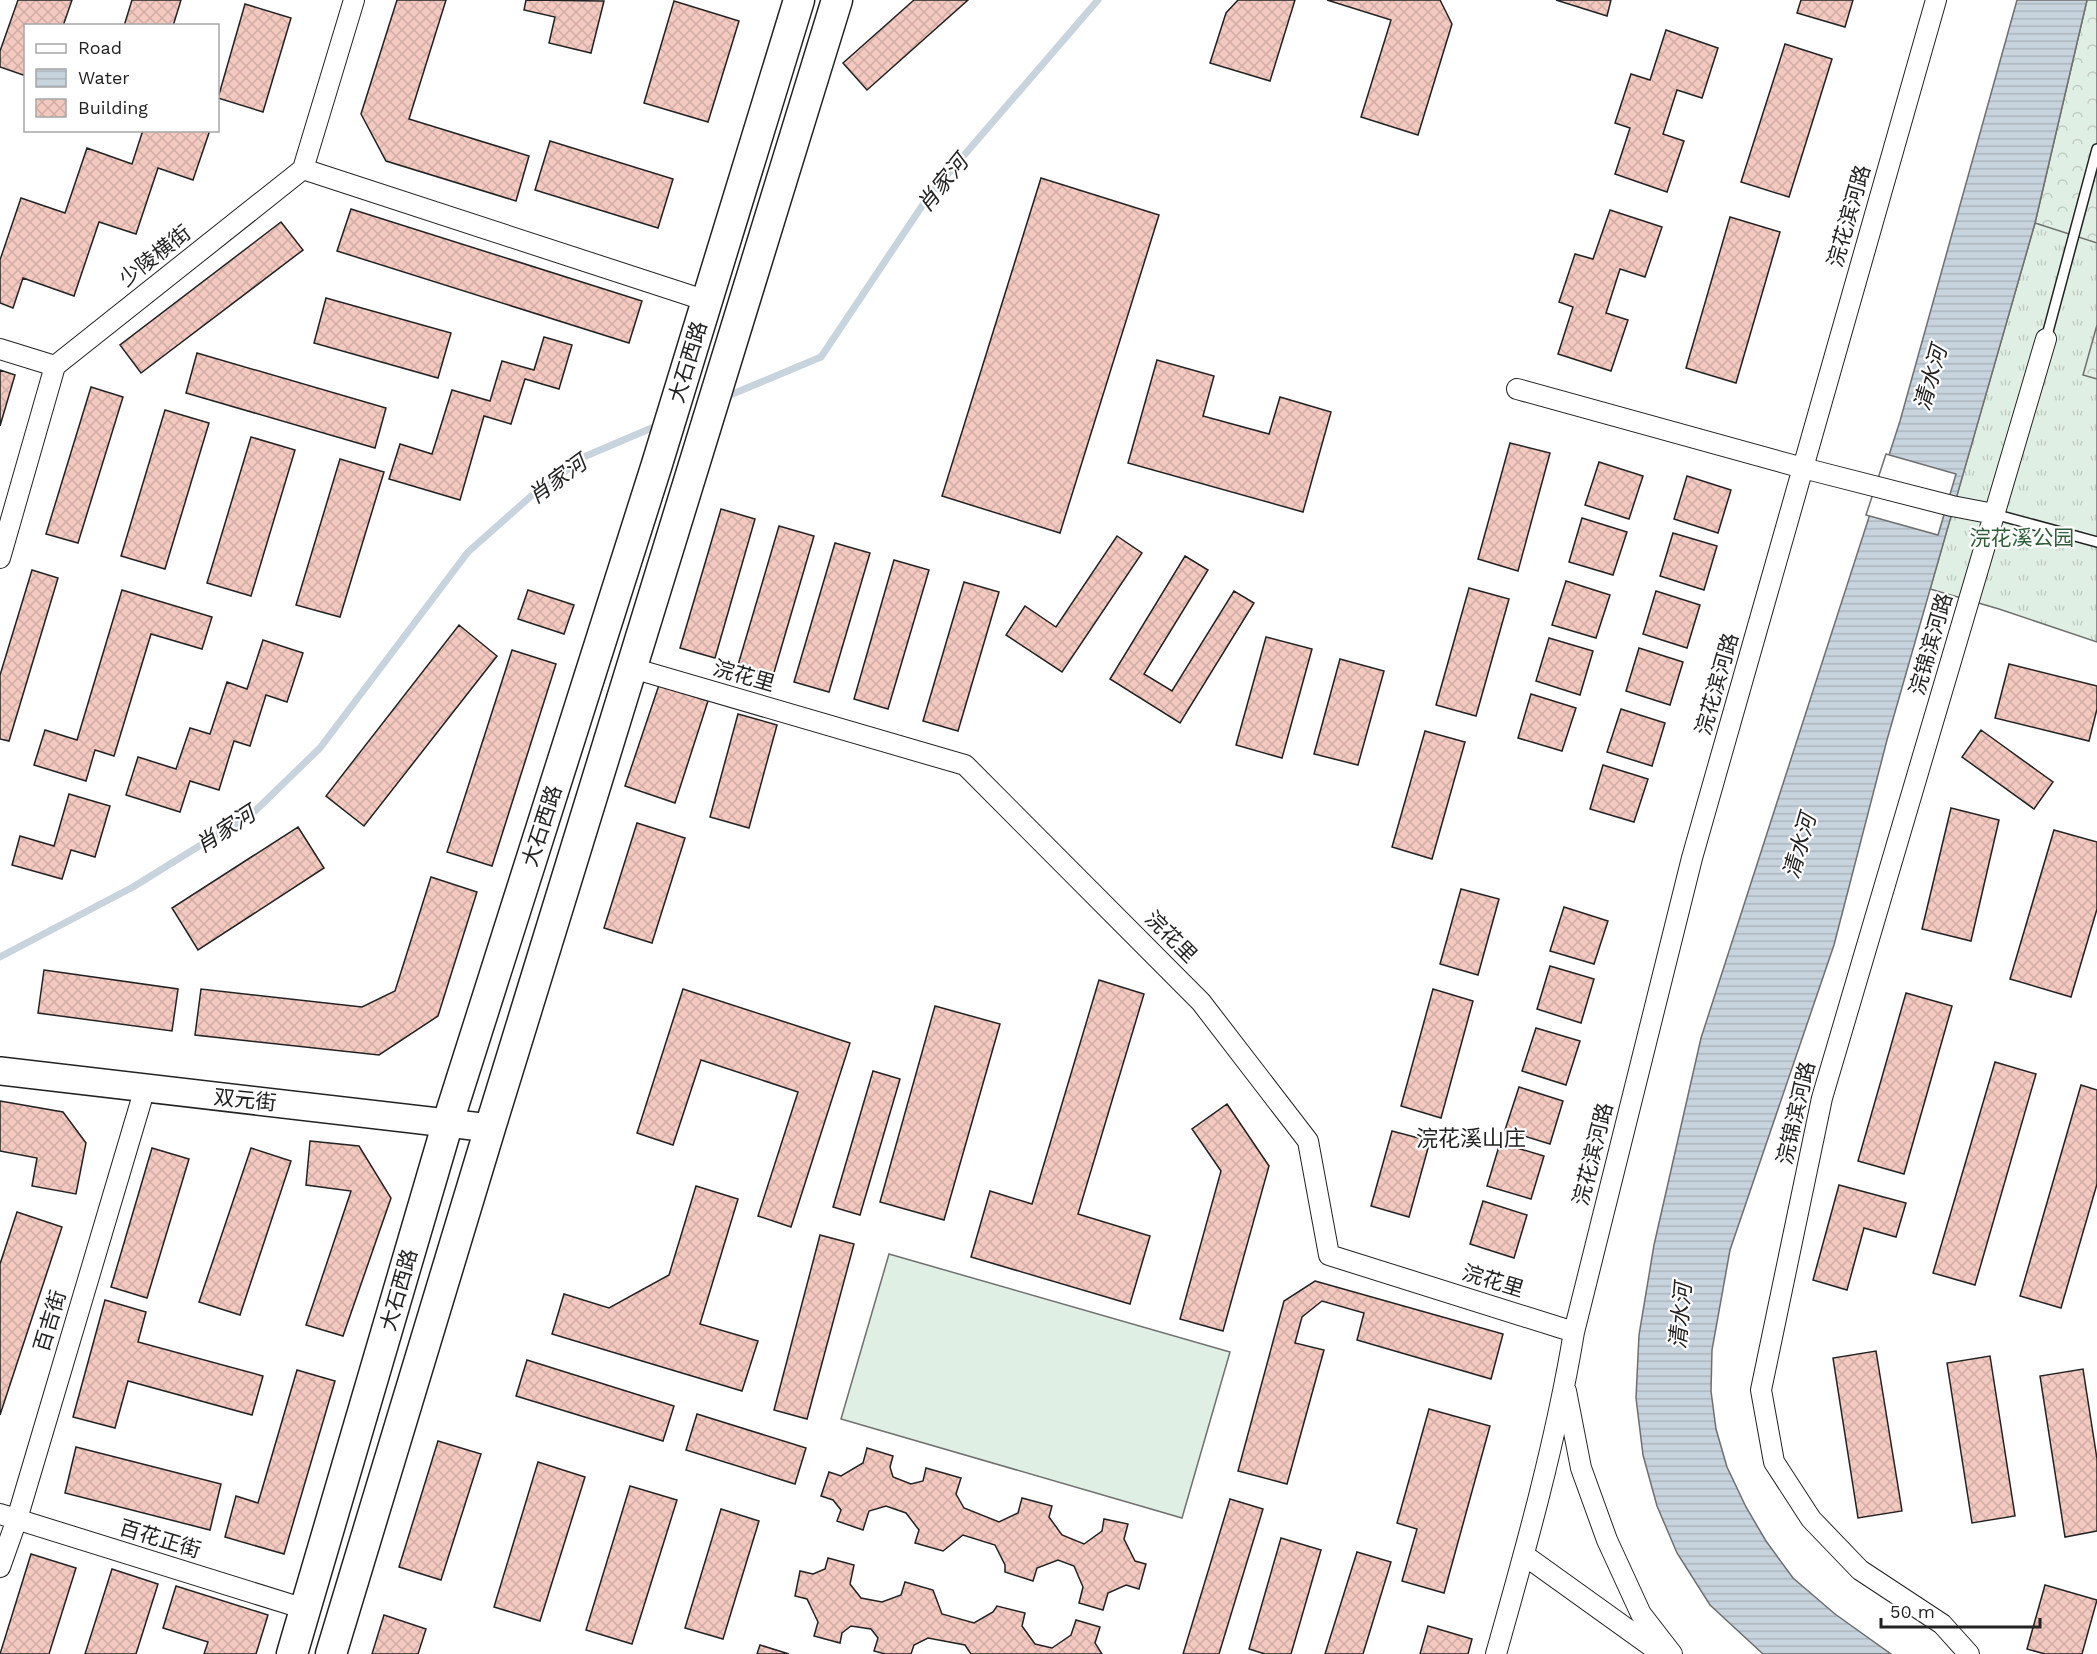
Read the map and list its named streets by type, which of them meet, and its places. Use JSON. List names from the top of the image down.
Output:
{
  "streets": {
    "main road": ["大石西路", "双元街"],
    "street": [
      "浣花滨河路",
      "少陵横街",
      "浣锦滨河路",
      "浣花里",
      "百吉街",
      "百花正街"
    ]
  },
  "crossings": [
    ["浣花滨河路", "浣花里"],
    ["大石西路", "浣花里"],
    ["大石西路", "双元街"],
    ["大石西路", "百花正街"],
    ["双元街", "百吉街"],
    ["百吉街", "百花正街"]
  ],
  "districts": ["浣花溪山庄"],
  "water": ["肖家河", "清水河"],
  "parks": ["浣花溪公园"],
  "legend": ["Road", "Water", "Building"],
  "scale_bar": "50 m"
}
